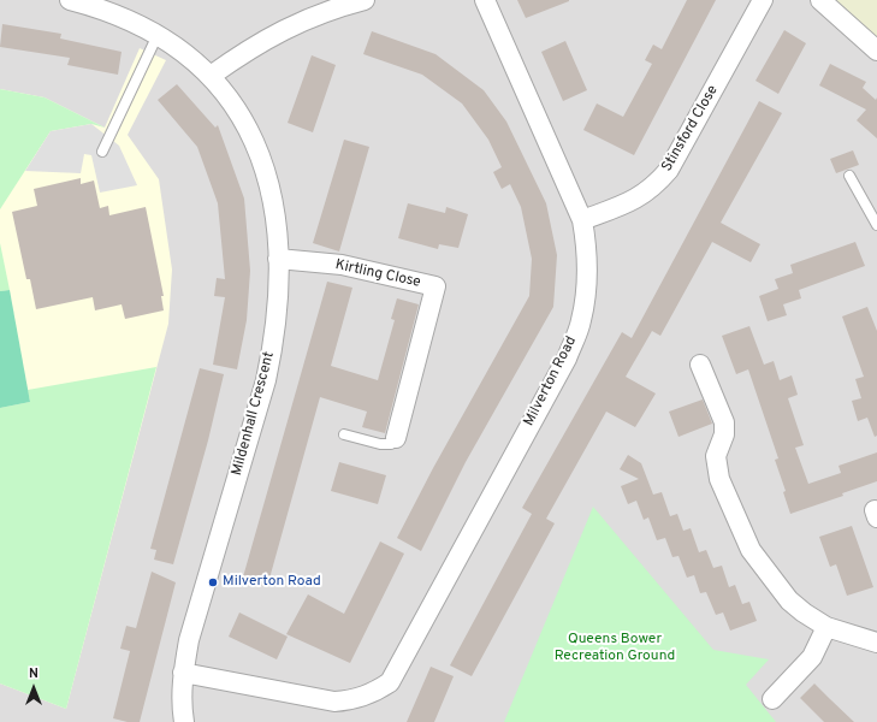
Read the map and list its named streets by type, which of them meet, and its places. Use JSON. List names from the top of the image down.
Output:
{
  "streets": {
    "street": [
      "Stinsford Close",
      "Kirtling Close",
      "Milverton Road",
      "Mildenhall Crescent"
    ]
  },
  "crossings": [
    ["Stinsford Close", "Milverton Road"],
    ["Kirtling Close", "Mildenhall Crescent"],
    ["Milverton Road", "Mildenhall Crescent"]
  ],
  "parks": ["Queens Bower Recreation Ground"],
  "places": ["Milverton Road"],
  "north": "top"
}
